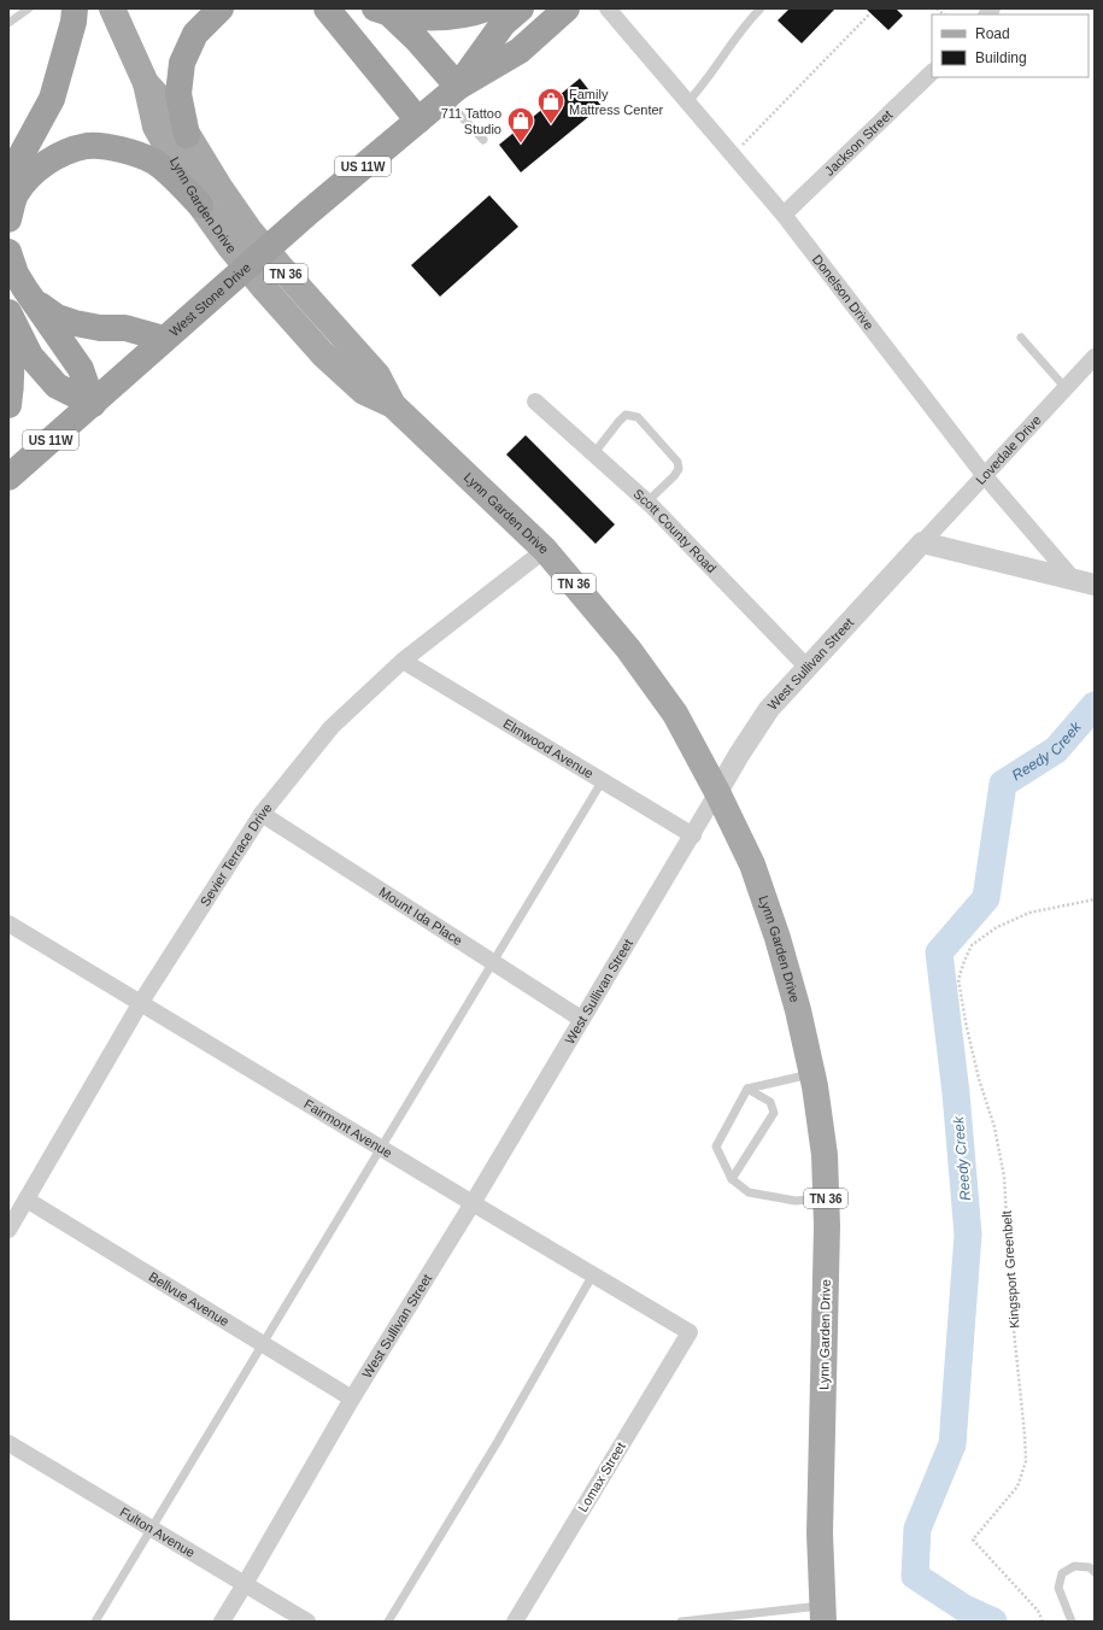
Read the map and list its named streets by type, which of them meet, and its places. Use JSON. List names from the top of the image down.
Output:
{
  "streets": {
    "highway": ["US 11W", "West Stone Drive"],
    "main road": ["Lynn Garden Drive", "TN 36"],
    "street": [
      "Jackson Street",
      "Donelson Drive",
      "Lovedale Drive",
      "Scott County Road",
      "West Sullivan Street",
      "Elmwood Avenue",
      "Sevier Terrace Drive",
      "Mount Ida Place",
      "Fairmont Avenue",
      "Bellvue Avenue",
      "Lomax Street",
      "Fulton Avenue"
    ],
    "path": ["Kingsport Greenbelt"]
  },
  "crossings": [
    ["Jackson Street", "Donelson Drive"],
    ["Lynn Garden Drive", "West Sullivan Street"],
    ["Lynn Garden Drive", "Sevier Terrace Drive"],
    ["Donelson Drive", "Lovedale Drive"],
    ["Lovedale Drive", "West Sullivan Street"],
    ["Scott County Road", "West Sullivan Street"],
    ["West Sullivan Street", "Elmwood Avenue"],
    ["West Sullivan Street", "Mount Ida Place"],
    ["West Sullivan Street", "Fairmont Avenue"],
    ["West Sullivan Street", "Bellvue Avenue"],
    ["West Sullivan Street", "Fulton Avenue"],
    ["Elmwood Avenue", "Sevier Terrace Drive"],
    ["Sevier Terrace Drive", "Mount Ida Place"],
    ["Sevier Terrace Drive", "Fairmont Avenue"],
    ["Sevier Terrace Drive", "Bellvue Avenue"],
    ["Fairmont Avenue", "Lomax Street"]
  ],
  "water": ["Reedy Creek"],
  "places": {
    "shop": ["Family Mattress Center", "711 Tattoo Studio"]
  },
  "legend": ["Road", "Building"]
}
